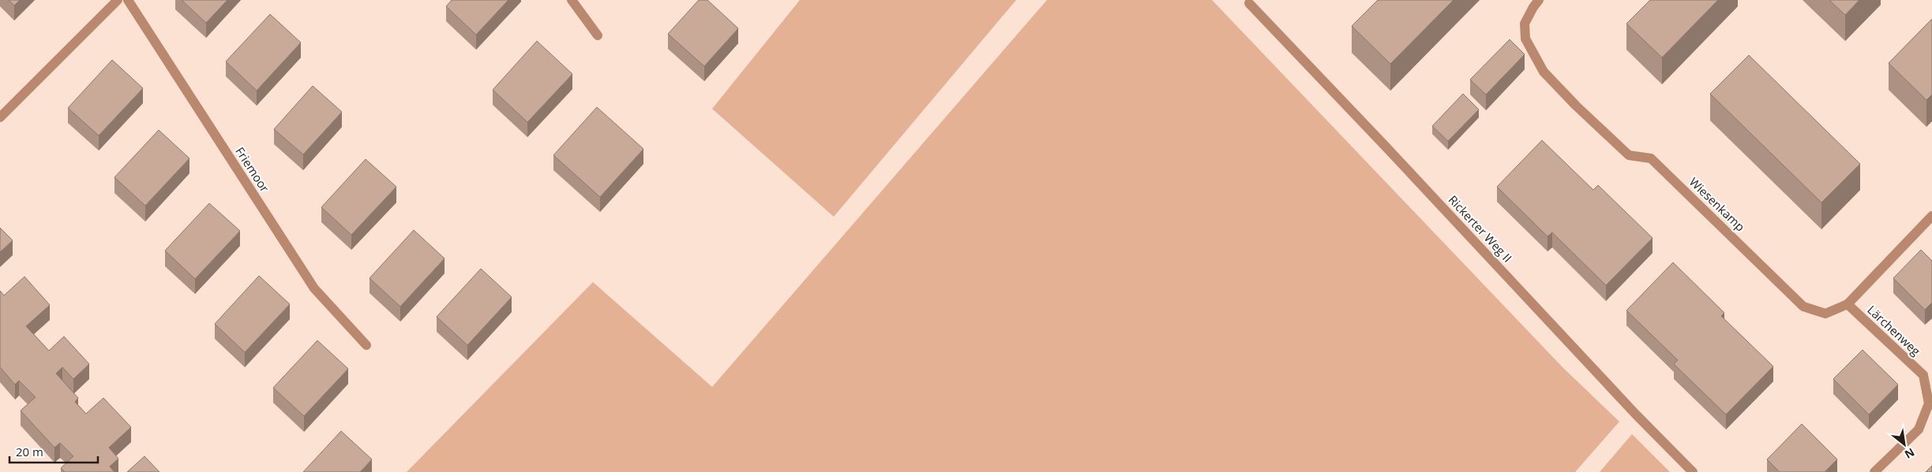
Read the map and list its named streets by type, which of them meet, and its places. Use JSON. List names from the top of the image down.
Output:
{
  "streets": {
    "street": [
      "Friemoor",
      "Wiesenkamp",
      "Rickerter Weg II",
      "Lärchenweg"
    ]
  },
  "crossings": [
    ["Wiesenkamp", "Lärchenweg"]
  ],
  "scale_bar": "20 m",
  "north": "bottom right"
}
